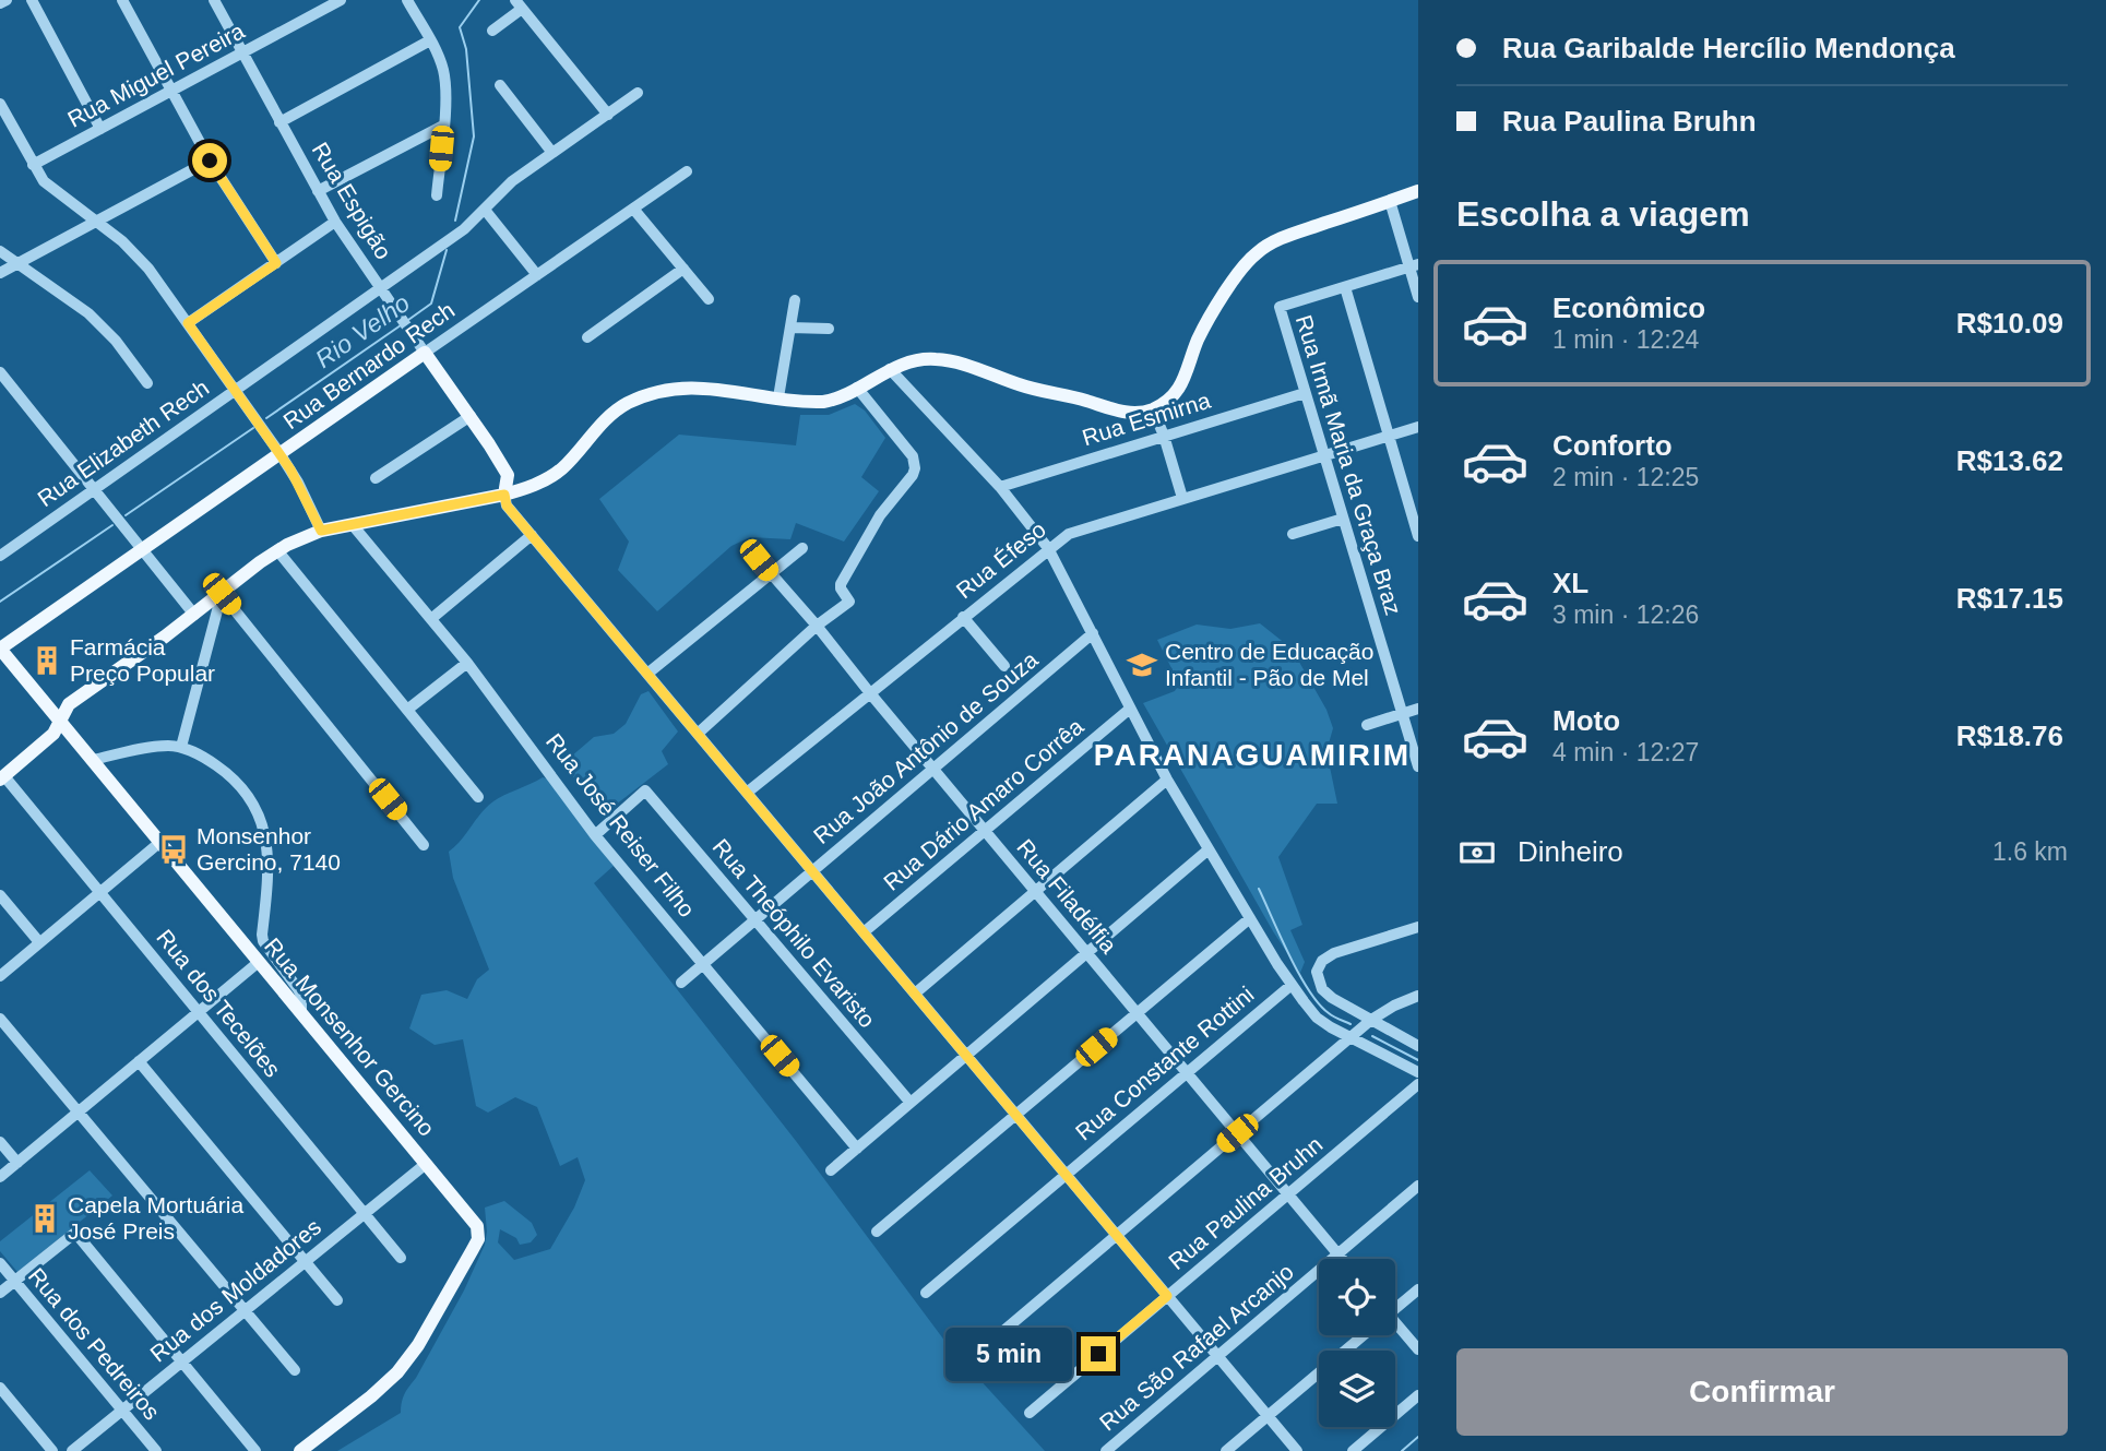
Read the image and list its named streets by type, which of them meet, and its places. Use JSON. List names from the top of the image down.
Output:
{
  "streets": {
    "main road": ["Rua Espigão", "Rua Bernardo Rech", "Rua Monsenhor Gercino"],
    "street": [
      "Rua Miguel Pereira",
      "Rua Esmirna",
      "Rua Elizabeth Rech",
      "Rua Irmã Maria da Graça Braz",
      "Rua Éfeso",
      "Rua João Antônio de Souza",
      "Rua Dário Amaro Corrêa",
      "Rua José Reiser Filho",
      "Rua Filadélfia",
      "Rua Theóphilo Evaristo",
      "Rua dos Tecelões",
      "Rua Constante Rottini",
      "Rua Paulina Bruhn",
      "Rua dos Moldadores",
      "Rua dos Pedreiros",
      "Rua São Rafael Arcanjo"
    ]
  },
  "crossings": [
    ["Rua Miguel Pereira", "Rua Espigão"],
    ["Rua Espigão", "Rua Bernardo Rech"],
    ["Rua Espigão", "Rua Elizabeth Rech"],
    ["Rua Bernardo Rech", "Rua Monsenhor Gercino"],
    ["Rua Esmirna", "Rua Irmã Maria da Graça Braz"],
    ["Rua Irmã Maria da Graça Braz", "Rua Éfeso"],
    ["Rua Éfeso", "Rua Filadélfia"],
    ["Rua João Antônio de Souza", "Rua José Reiser Filho"],
    ["Rua João Antônio de Souza", "Rua Filadélfia"],
    ["Rua João Antônio de Souza", "Rua Theóphilo Evaristo"],
    ["Rua Dário Amaro Corrêa", "Rua Filadélfia"],
    ["Rua José Reiser Filho", "Rua Theóphilo Evaristo"],
    ["Rua Filadélfia", "Rua Constante Rottini"],
    ["Rua Filadélfia", "Rua Paulina Bruhn"],
    ["Rua Filadélfia", "Rua São Rafael Arcanjo"],
    ["Rua dos Tecelões", "Rua dos Moldadores"],
    ["Rua Monsenhor Gercino", "Rua dos Moldadores"],
    ["Rua dos Moldadores", "Rua dos Pedreiros"]
  ],
  "districts": ["PARANAGUAMIRIM"],
  "water": ["Rio Velho"],
  "places": {
    "building": ["Farmácia Preço Popular", "Capela Mortuária José Preis"],
    "school or university": ["Centro de Educação Infantil - Pão de Mel"],
    "bus stop": ["Monsenhor Gercino, 7140"]
  },
  "page": {
    "banner": ["Rua Garibalde Hercílio Mendonça", "Rua Paulina Bruhn"],
    "heading": "Escolha a viagem",
    "list": [
      {
        "name": "Econômico",
        "note": "1 min · 12:24",
        "value": "R$10.09"
      },
      {
        "name": "Conforto",
        "note": "2 min · 12:25",
        "value": "R$13.62"
      },
      {
        "name": "XL",
        "note": "3 min · 12:26",
        "value": "R$17.15"
      },
      {
        "name": "Moto",
        "note": "4 min · 12:27",
        "value": "R$18.76"
      }
    ],
    "pay": ["Dinheiro", "1.6 km"],
    "bubble": "5 min",
    "buttons": "Confirmar"
  }
}
